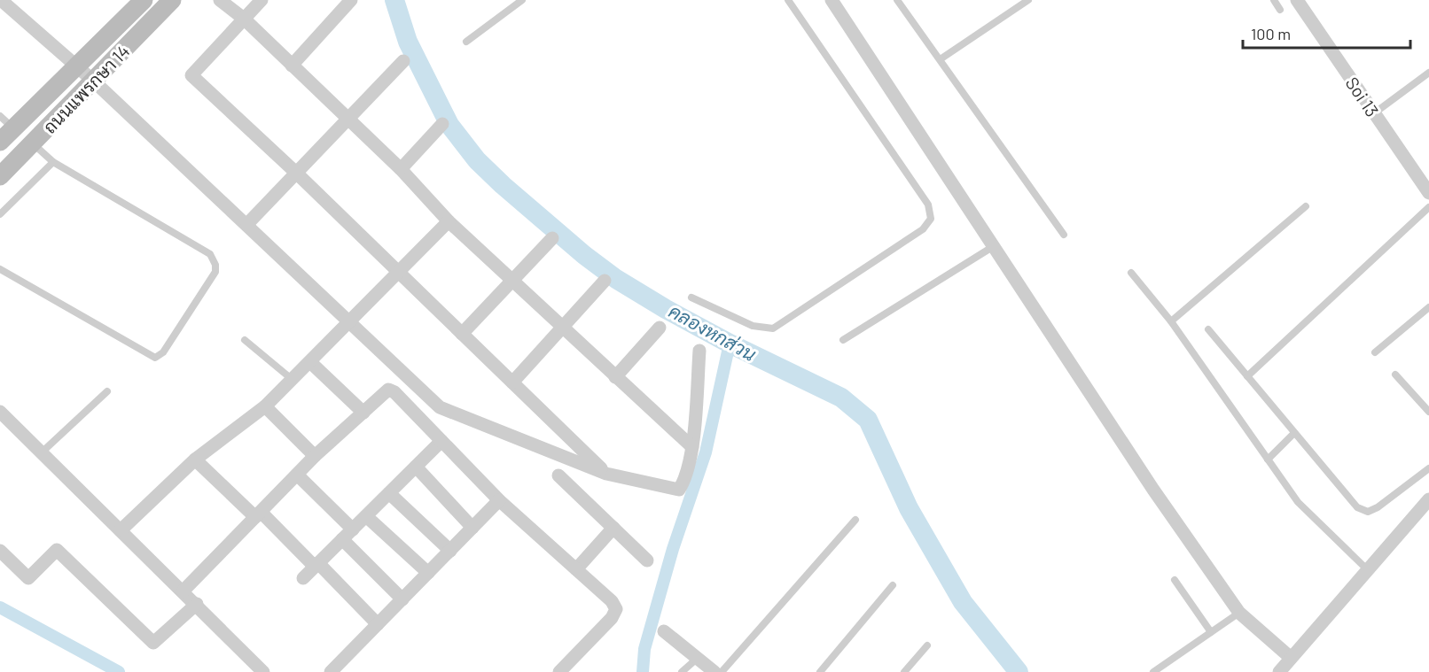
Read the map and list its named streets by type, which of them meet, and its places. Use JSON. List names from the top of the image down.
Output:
{
  "streets": {
    "main road": ["ถนนแพรกษา 14"],
    "street": ["Soi 13"]
  },
  "water": ["คลองหกส่วน"],
  "scale_bar": "100 m"
}
